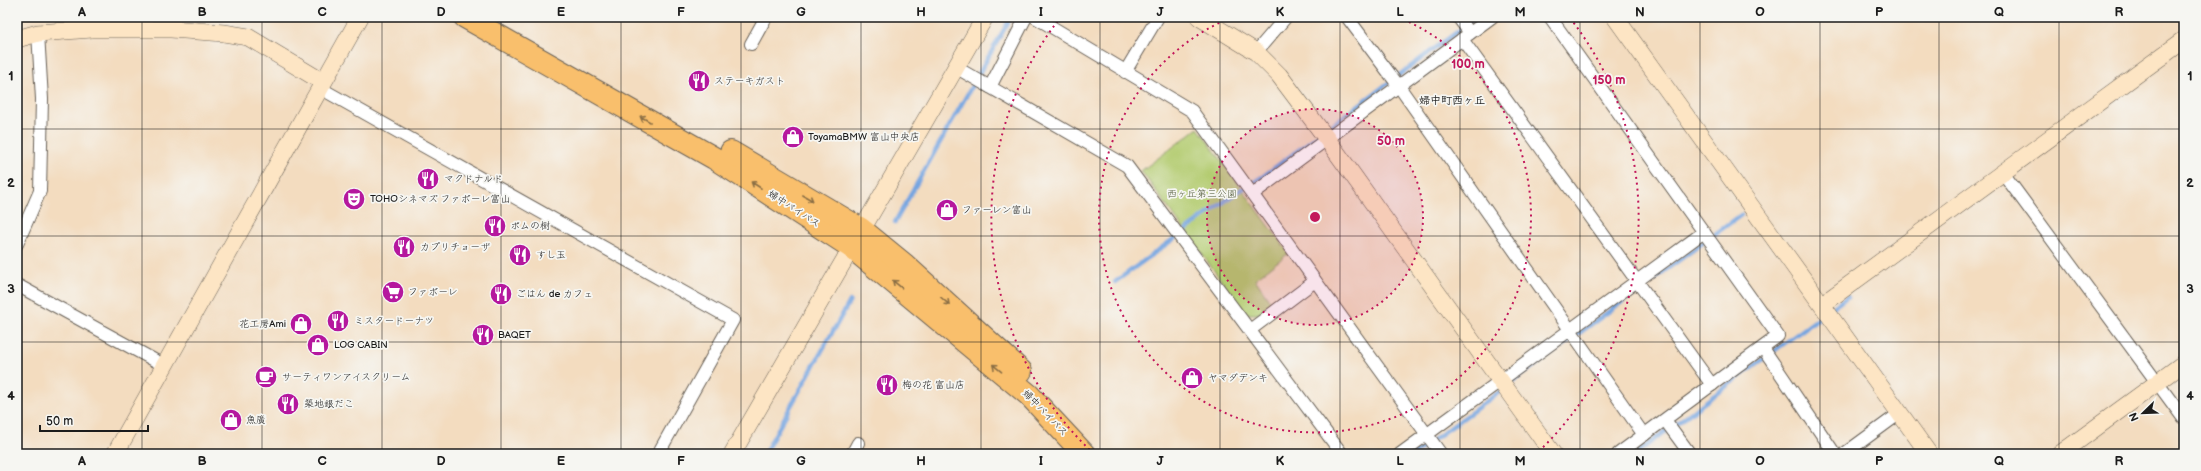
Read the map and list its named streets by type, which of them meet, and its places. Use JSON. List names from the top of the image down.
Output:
{
  "streets": {
    "highway": ["婦中バイパス"]
  },
  "districts": ["婦中町西ヶ丘"],
  "parks": ["西ヶ丘第三公園"],
  "places": {
    "restaurant": [
      "ステーキガスト",
      "マクドナルド",
      "ポムの樹",
      "カプリチョーザ",
      "すし玉",
      "ごはん de カフェ",
      "ミスタードーナツ",
      "BAQET",
      "梅の花 富山店",
      "築地銀だこ"
    ],
    "shop": [
      "ToyamaBMW 富山中央店",
      "ファーレン富山",
      "花工房Ami",
      "LOG CABIN",
      "ヤマダデンキ",
      "魚廣"
    ],
    "theatre": ["TOHOシネマズ ファボーレ富山"],
    "supermarket": ["ファボーレ"],
    "cafe": ["サーティワンアイスクリーム"]
  },
  "scale_bar": "50 m",
  "north": "bottom left",
  "grid": {
    "columns": [
      "A",
      "B",
      "C",
      "D",
      "E",
      "F",
      "G",
      "H",
      "I",
      "J",
      "K",
      "L",
      "M",
      "N",
      "O",
      "P",
      "Q",
      "R"
    ],
    "rows": [
      "1",
      "2",
      "3",
      "4"
    ]
  },
  "rings": ["100 m", "150 m", "50 m"]
}
